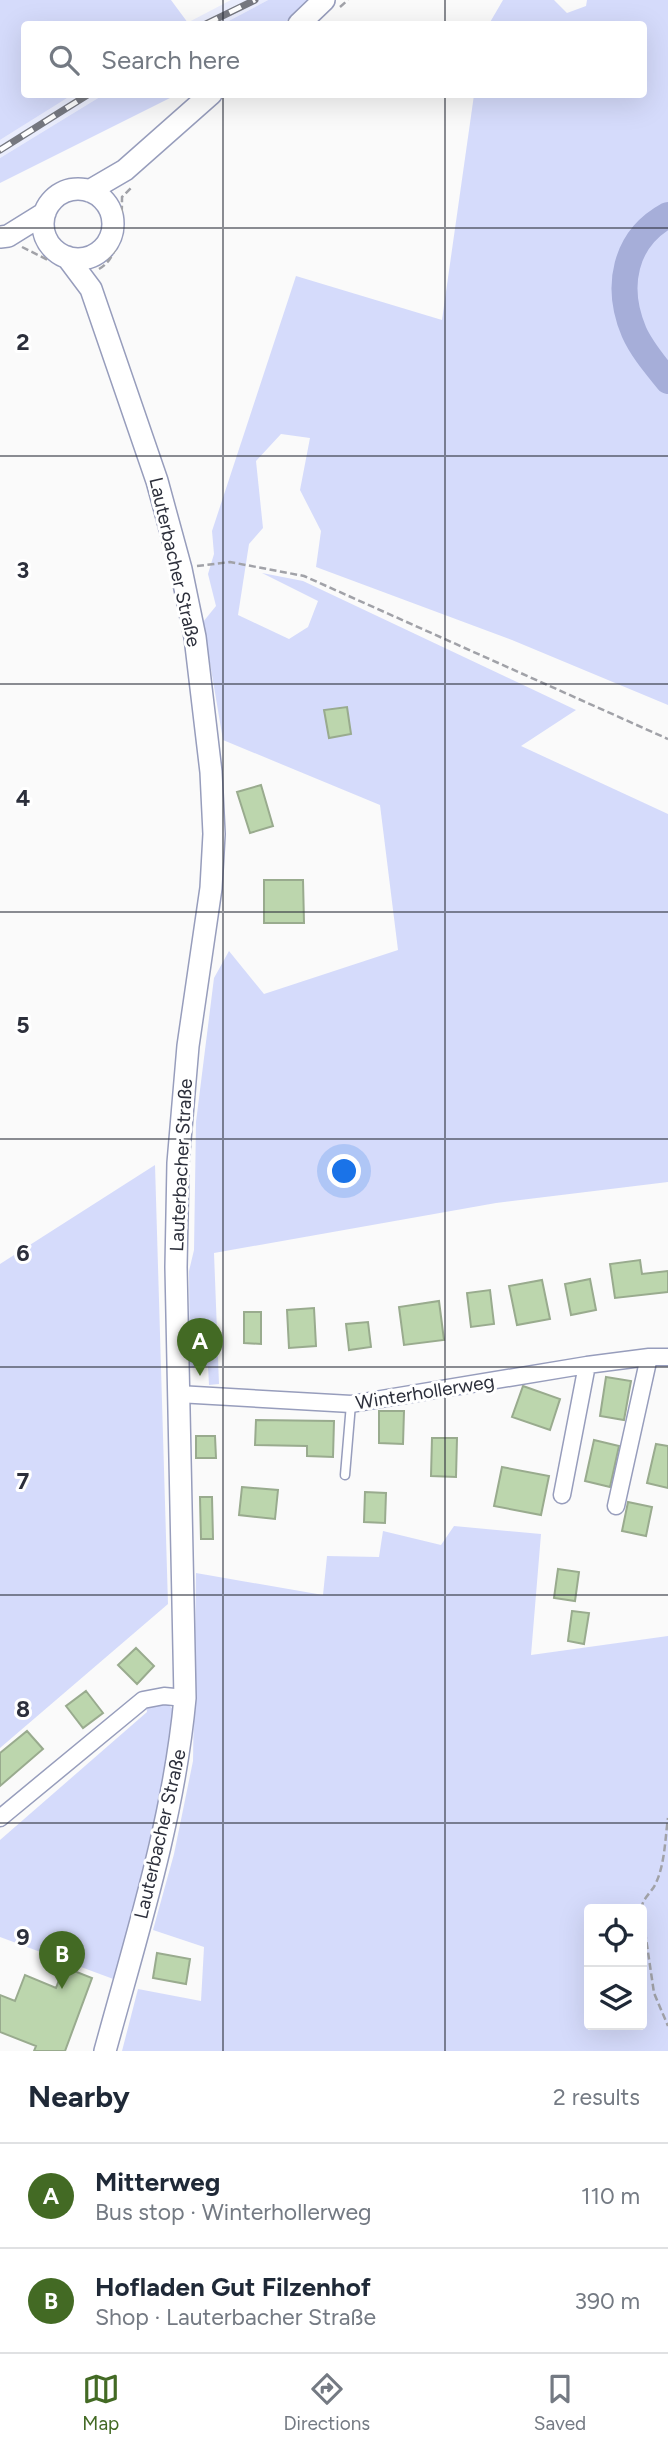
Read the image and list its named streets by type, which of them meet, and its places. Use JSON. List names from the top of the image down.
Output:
{
  "streets": {
    "street": ["Lauterbacher Straße", "Winterhollerweg"]
  },
  "crossings": [
    ["Lauterbacher Straße", "Winterhollerweg"]
  ],
  "page": {
    "search": "Search here",
    "pins": ["A", "B"],
    "heading": ["Nearby", "2 results"],
    "list": [
      {
        "mark": "A",
        "name": "Mitterweg",
        "note": "Bus stop · Winterhollerweg",
        "value": "110 m"
      },
      {
        "mark": "B",
        "name": "Hofladen Gut Filzenhof",
        "note": "Shop · Lauterbacher Straße",
        "value": "390 m"
      }
    ],
    "nav": ["Map", "Directions", "Saved"]
  },
  "grid": {
    "rows": [
      "2",
      "3",
      "4",
      "5",
      "6",
      "7",
      "8",
      "9"
    ]
  }
}
